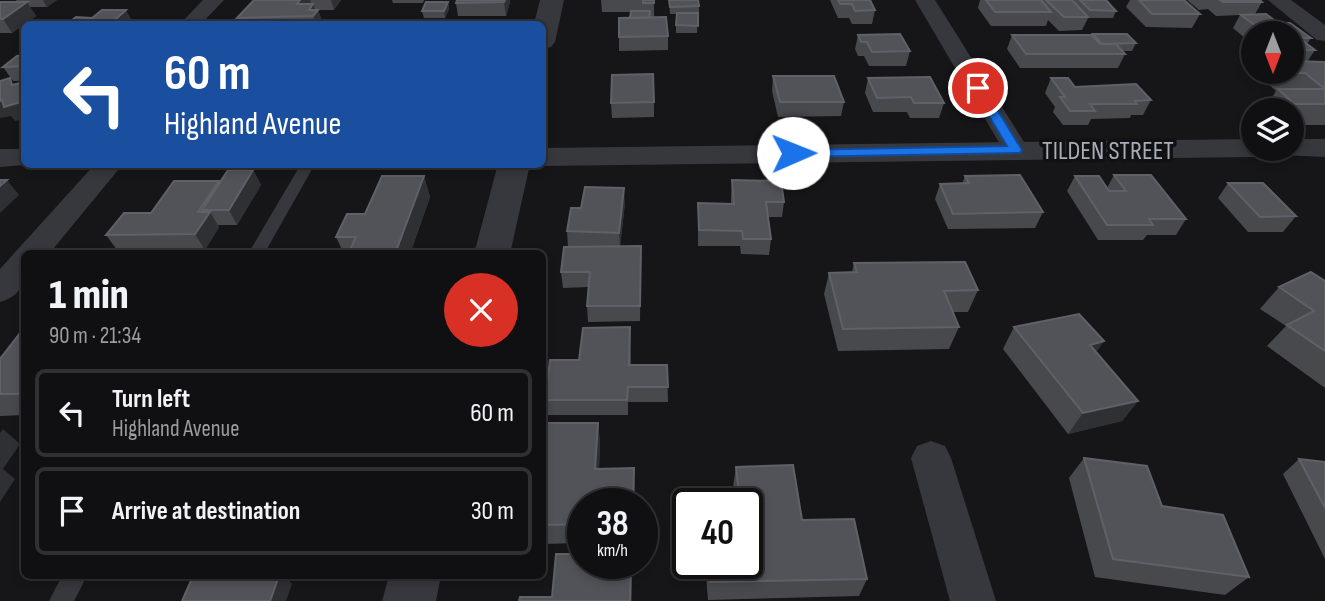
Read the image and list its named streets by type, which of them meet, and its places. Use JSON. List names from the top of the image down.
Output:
{
  "streets": {
    "street": ["TILDEN STREET"]
  },
  "north": "bottom",
  "page": {
    "turn": ["60 m", "Highland Avenue"],
    "heading": ["1 min", "90 m · 21:34"],
    "list": [
      {
        "name": "Turn left",
        "note": "Highland Avenue",
        "value": "60 m"
      },
      {
        "name": "Arrive at destination",
        "value": "30 m"
      }
    ],
    "speed": "38 km/h",
    "limit": "40"
  }
}
